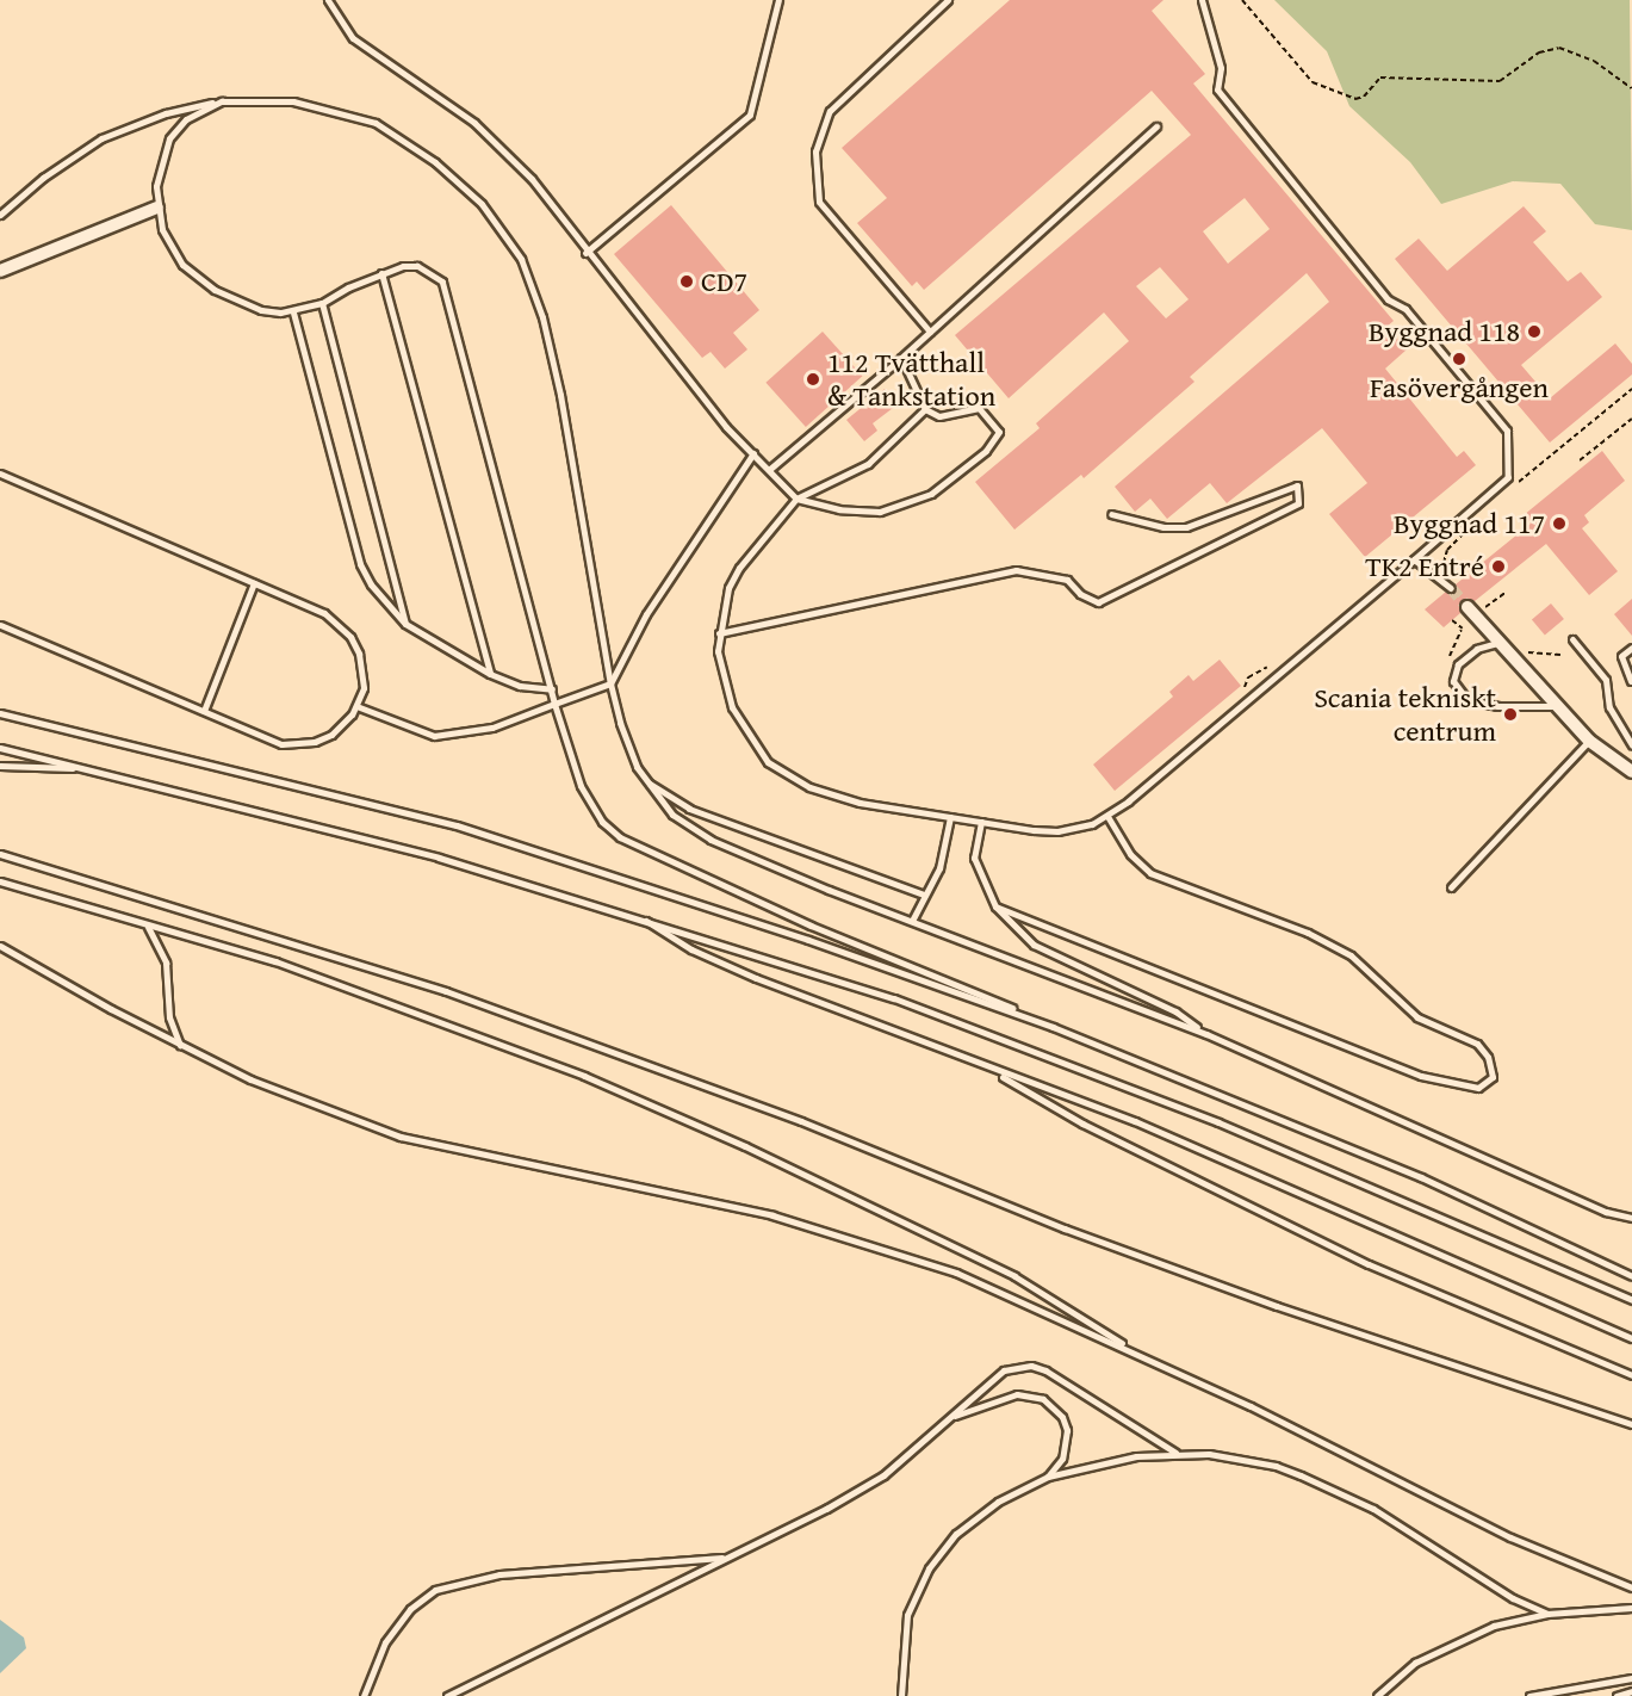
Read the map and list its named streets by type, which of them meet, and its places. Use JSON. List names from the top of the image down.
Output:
{
  "places": [
    "CD7",
    "Byggnad 118",
    "Fasövergången",
    "112 Tvätthall & Tankstation",
    "Byggnad 117",
    "TK2 Entré",
    "Scania tekniskt centrum"
  ]
}
